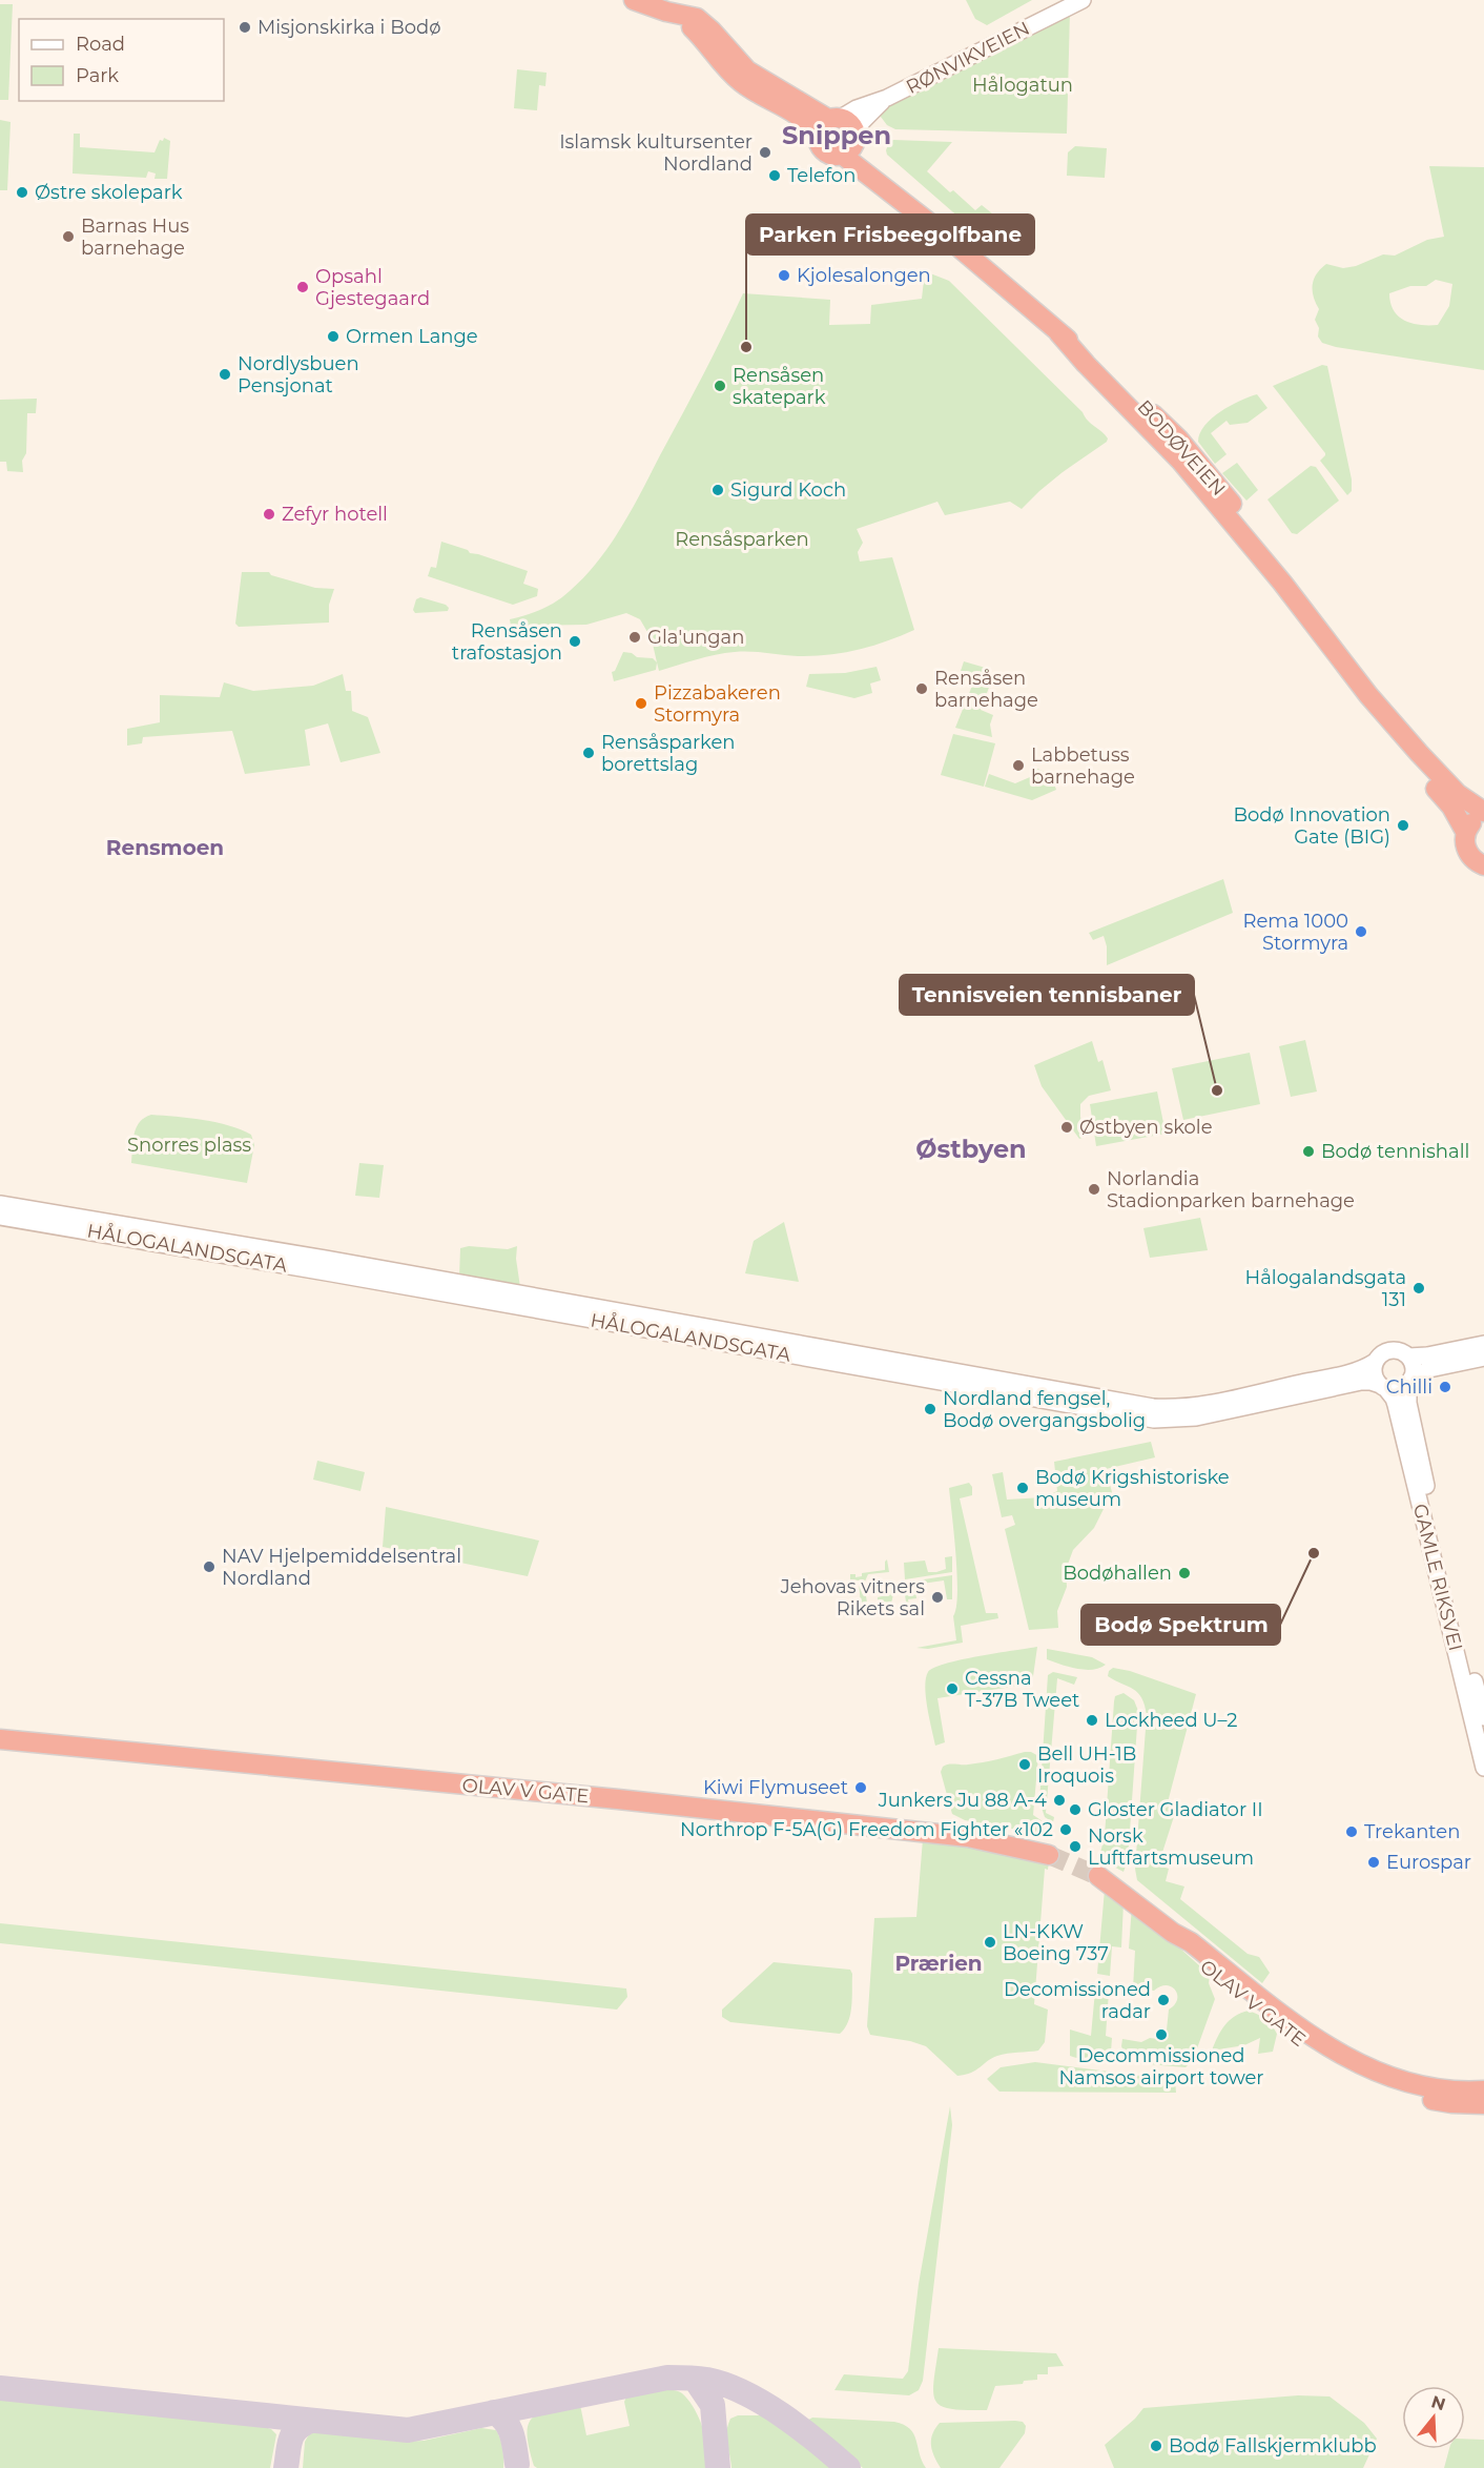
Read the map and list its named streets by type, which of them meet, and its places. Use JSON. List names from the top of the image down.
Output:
{
  "streets": {
    "highway": ["BODØVEIEN", "OLAV V GATE"],
    "street": ["RØNVIKVEIEN", "HÅLOGALANDSGATA", "GAMLE RIKSVEI"]
  },
  "crossings": [
    ["RØNVIKVEIEN", "BODØVEIEN"],
    ["HÅLOGALANDSGATA", "GAMLE RIKSVEI"]
  ],
  "districts": [
    "Snippen",
    "Rensmoen",
    "Østbyen",
    "Prærien"
  ],
  "parks": ["Hålogatun", "Rensåsparken", "Snorres plass"],
  "places": [
    "Misjonskirka i Bodø",
    "Islamsk kultursenter Nordland",
    "Telefon",
    "Østre skolepark",
    "Barnas Hus barnehage",
    "Kjolesalongen",
    "Opsahl Gjestegaard",
    "Ormen Lange",
    "Parken Frisbeegolfbane",
    "Nordlysbuen Pensjonat",
    "Rensåsen skatepark",
    "Sigurd Koch",
    "Zefyr hotell",
    "Gla'ungan",
    "Rensåsen trafostasjon",
    "Rensåsen barnehage",
    "Pizzabakeren Stormyra",
    "Rensåsparken borettslag",
    "Labbetuss barnehage",
    "Bodø Innovation Gate (BIG)",
    "Rema 1000 Stormyra",
    "Tennisveien tennisbaner",
    "Østbyen skole",
    "Bodø tennishall",
    "Norlandia Stadionparken barnehage",
    "Hålogalandsgata 131",
    "Chilli",
    "Nordland fengsel, Bodø overgangsbolig",
    "Bodø Krigshistoriske museum",
    "Bodø Spektrum",
    "NAV Hjelpemiddelsentral Nordland",
    "Bodøhallen",
    "Jehovas vitners Rikets sal",
    "Cessna T-37B Tweet",
    "Lockheed U–2",
    "Bell UH-1B Iroquois",
    "Kiwi Flymuseet",
    "Junkers Ju 88 A-4",
    "Gloster Gladiator II",
    "Northrop F-5A(G) Freedom Fighter «102",
    "Trekanten",
    "Norsk Luftfartsmuseum",
    "Eurospar",
    "LN-KKW Boeing 737",
    "Decomissioned radar",
    "Decommissioned Namsos airport tower",
    "Bodø Fallskjermklubb"
  ],
  "legend": ["Road", "Park"],
  "north": "top"
}
